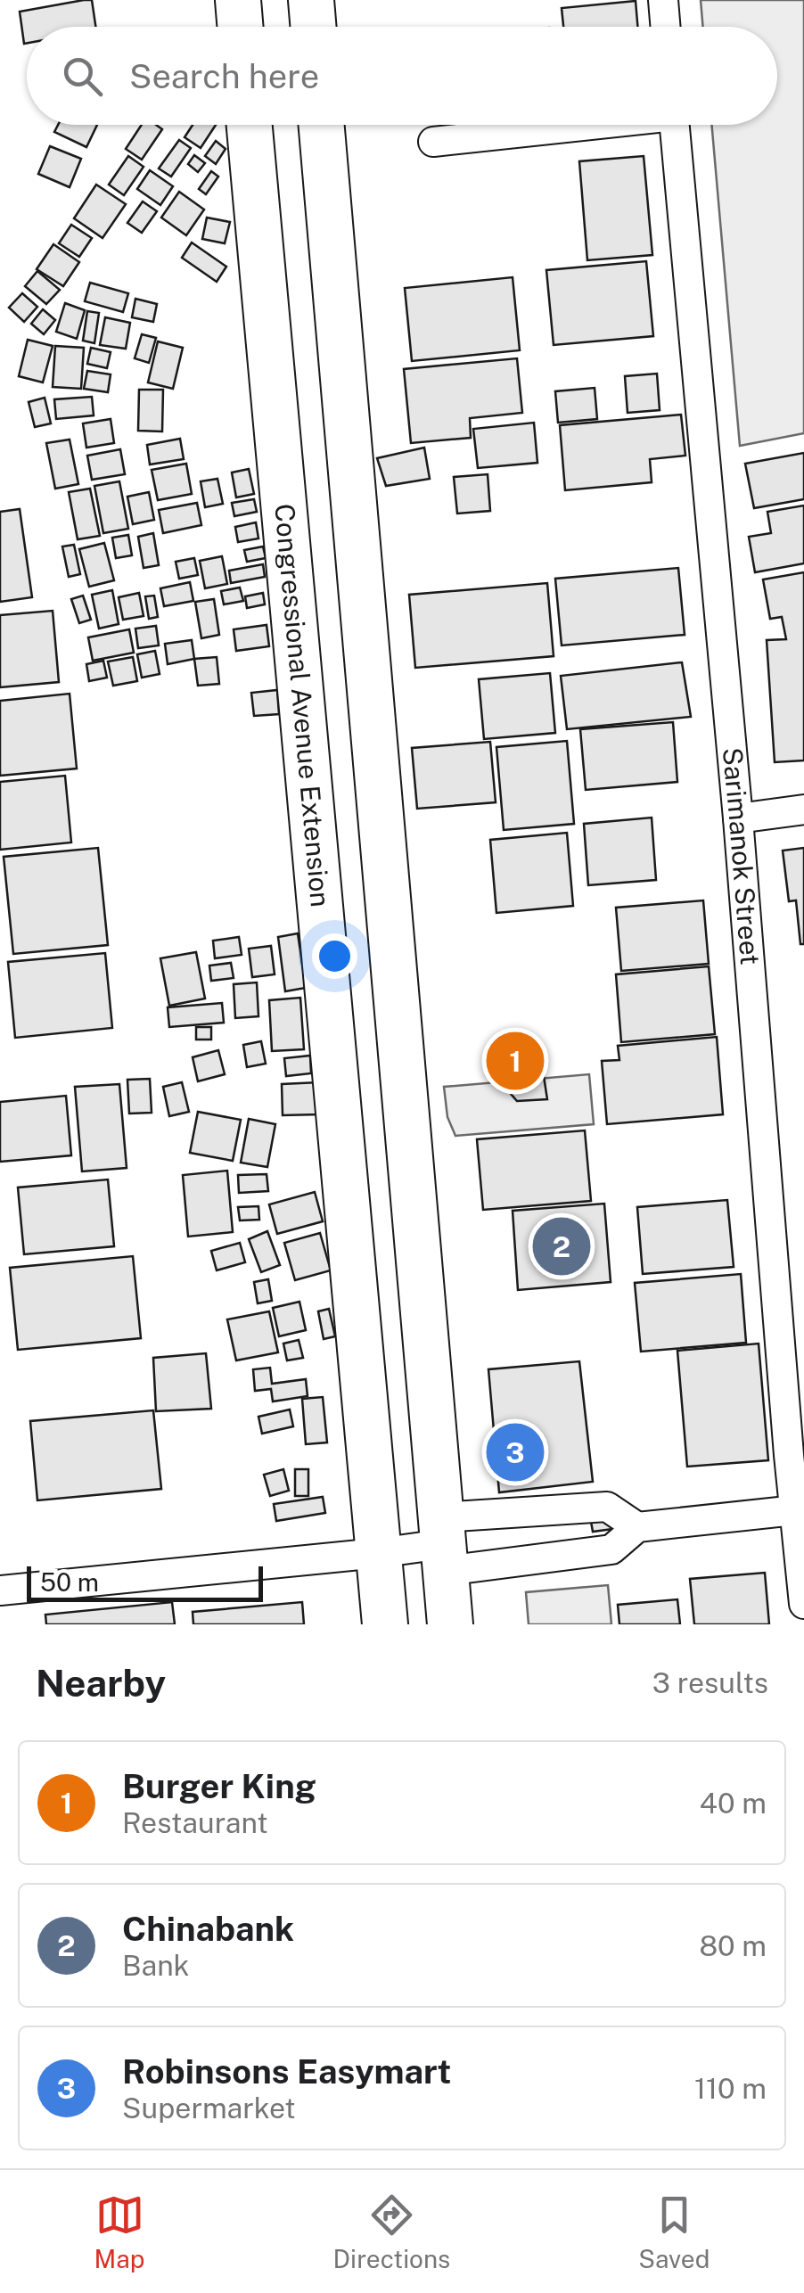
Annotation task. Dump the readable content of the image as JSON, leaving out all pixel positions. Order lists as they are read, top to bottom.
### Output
{
  "streets": {
    "main road": ["Congressional Avenue Extension"],
    "street": ["Sarimanok Street"]
  },
  "scale_bar": "50 m",
  "page": {
    "search": "Search here",
    "pins": ["1", "2", "3"],
    "scale": "50 m",
    "heading": ["Nearby", "3 results"],
    "list": [
      {
        "mark": "1",
        "name": "Burger King",
        "note": "Restaurant",
        "value": "40 m"
      },
      {
        "mark": "2",
        "name": "Chinabank",
        "note": "Bank",
        "value": "80 m"
      },
      {
        "mark": "3",
        "name": "Robinsons Easymart",
        "note": "Supermarket",
        "value": "110 m"
      }
    ],
    "nav": ["Map", "Directions", "Saved"]
  }
}
